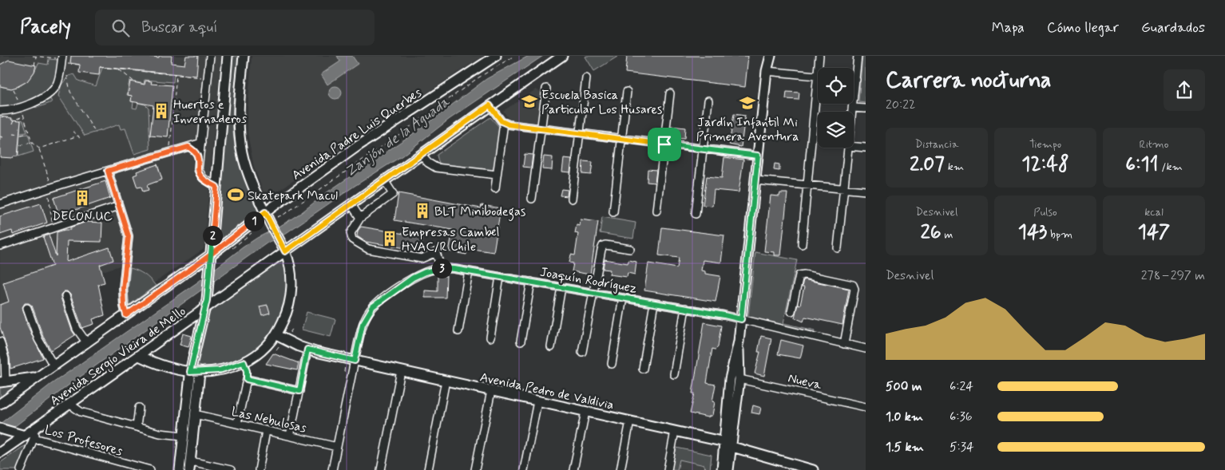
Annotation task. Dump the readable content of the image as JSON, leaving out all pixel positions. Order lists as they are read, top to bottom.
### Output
{
  "streets": {
    "main road": ["Avenida Padre Luis Querbes", "Avenida Sergio Vieira de Mello", "Avenida Pedro de Valdivia"],
    "street": [
      "Joaquín Rodríguez",
      "Nueva",
      "Las Nebulosas",
      "Los Profesores"
    ]
  },
  "crossings": [
    ["Joaquín Rodríguez", "Avenida Pedro de Valdivia"],
    ["Joaquín Rodríguez", "Las Nebulosas"]
  ],
  "water": ["Zanjón de la Aguada"],
  "places": {
    "school or university": ["Escuela Basica Particular Los Husares", "Jardín Infantil Mi Primera Aventura"],
    "building": [
      "Huertos e Invernaderos",
      "DECON UC",
      "BLT Minibodegas",
      "Empresas Cambel HVAC/R Chile"
    ],
    "sports": ["Skatepark Macul"]
  },
  "page": {
    "header": "Pacely",
    "search": "Buscar aquí",
    "nav": ["Mapa", "Cómo llegar", "Guardados"],
    "heading": ["Carrera nocturna", "20:22"],
    "stats": [
      ["Distancia", "2.07 km"],
      ["Tiempo", "12:48"],
      ["Ritmo", "6:11 /km"],
      ["Desnivel", "26 m"],
      ["Pulso", "143 bpm"],
      ["kcal", "147"]
    ],
    "pins": ["1", "2", "3"],
    "chart": ["Desnivel", "278–297 m"],
    "list": [
      {
        "name": "500 m",
        "note": "6:24"
      },
      {
        "name": "1.0 km",
        "note": "6:36"
      },
      {
        "name": "1.5 km",
        "note": "5:34"
      }
    ]
  }
}
